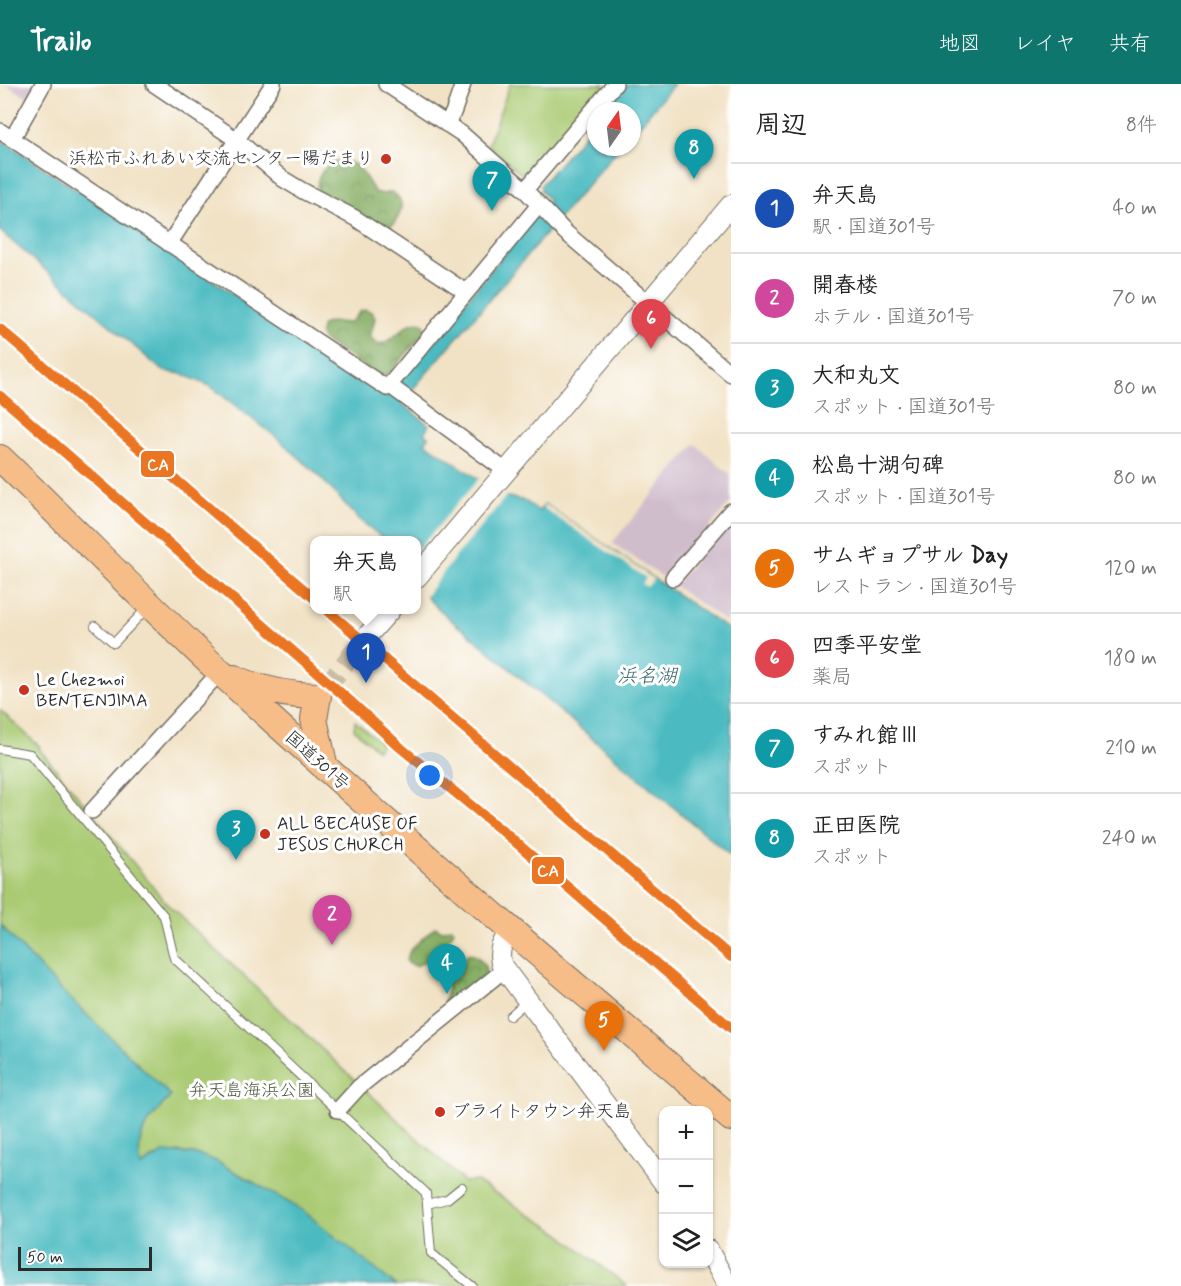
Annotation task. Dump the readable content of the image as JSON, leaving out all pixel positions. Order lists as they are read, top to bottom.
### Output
{
  "streets": {
    "highway": ["国道301号"]
  },
  "water": ["浜名湖"],
  "parks": ["弁天島海浜公園"],
  "places": [
    "浜松市ふれあい交流センター陽だまり",
    "Le Chezmoi BENTENJIMA",
    "ALL BECAUSE OF JESUS CHURCH",
    "ブライトタウン弁天島"
  ],
  "lines": ["transit line CA"],
  "scale_bar": "50 m",
  "north": "top",
  "page": {
    "header": "Trailo",
    "nav": ["地図", "レイヤ", "共有"],
    "heading": ["周辺", "8件"],
    "pins": [
      "8",
      "7",
      "6",
      "1",
      "3",
      "2",
      "4",
      "5"
    ],
    "list": [
      {
        "mark": "1",
        "name": "弁天島",
        "note": "駅 · 国道301号",
        "value": "40 m"
      },
      {
        "mark": "2",
        "name": "開春楼",
        "note": "ホテル · 国道301号",
        "value": "70 m"
      },
      {
        "mark": "3",
        "name": "大和丸文",
        "note": "スポット · 国道301号",
        "value": "80 m"
      },
      {
        "mark": "4",
        "name": "松島十湖句碑",
        "note": "スポット · 国道301号",
        "value": "80 m"
      },
      {
        "mark": "5",
        "name": "サムギョプサル Day",
        "note": "レストラン · 国道301号",
        "value": "120 m"
      },
      {
        "mark": "6",
        "name": "四季平安堂",
        "note": "薬局",
        "value": "180 m"
      },
      {
        "mark": "7",
        "name": "すみれ館Ⅲ",
        "note": "スポット",
        "value": "210 m"
      },
      {
        "mark": "8",
        "name": "正田医院",
        "note": "スポット",
        "value": "240 m"
      }
    ],
    "popup": ["弁天島", "駅"],
    "map_buttons": ["+", "−"],
    "scale": "50 m"
  }
}
